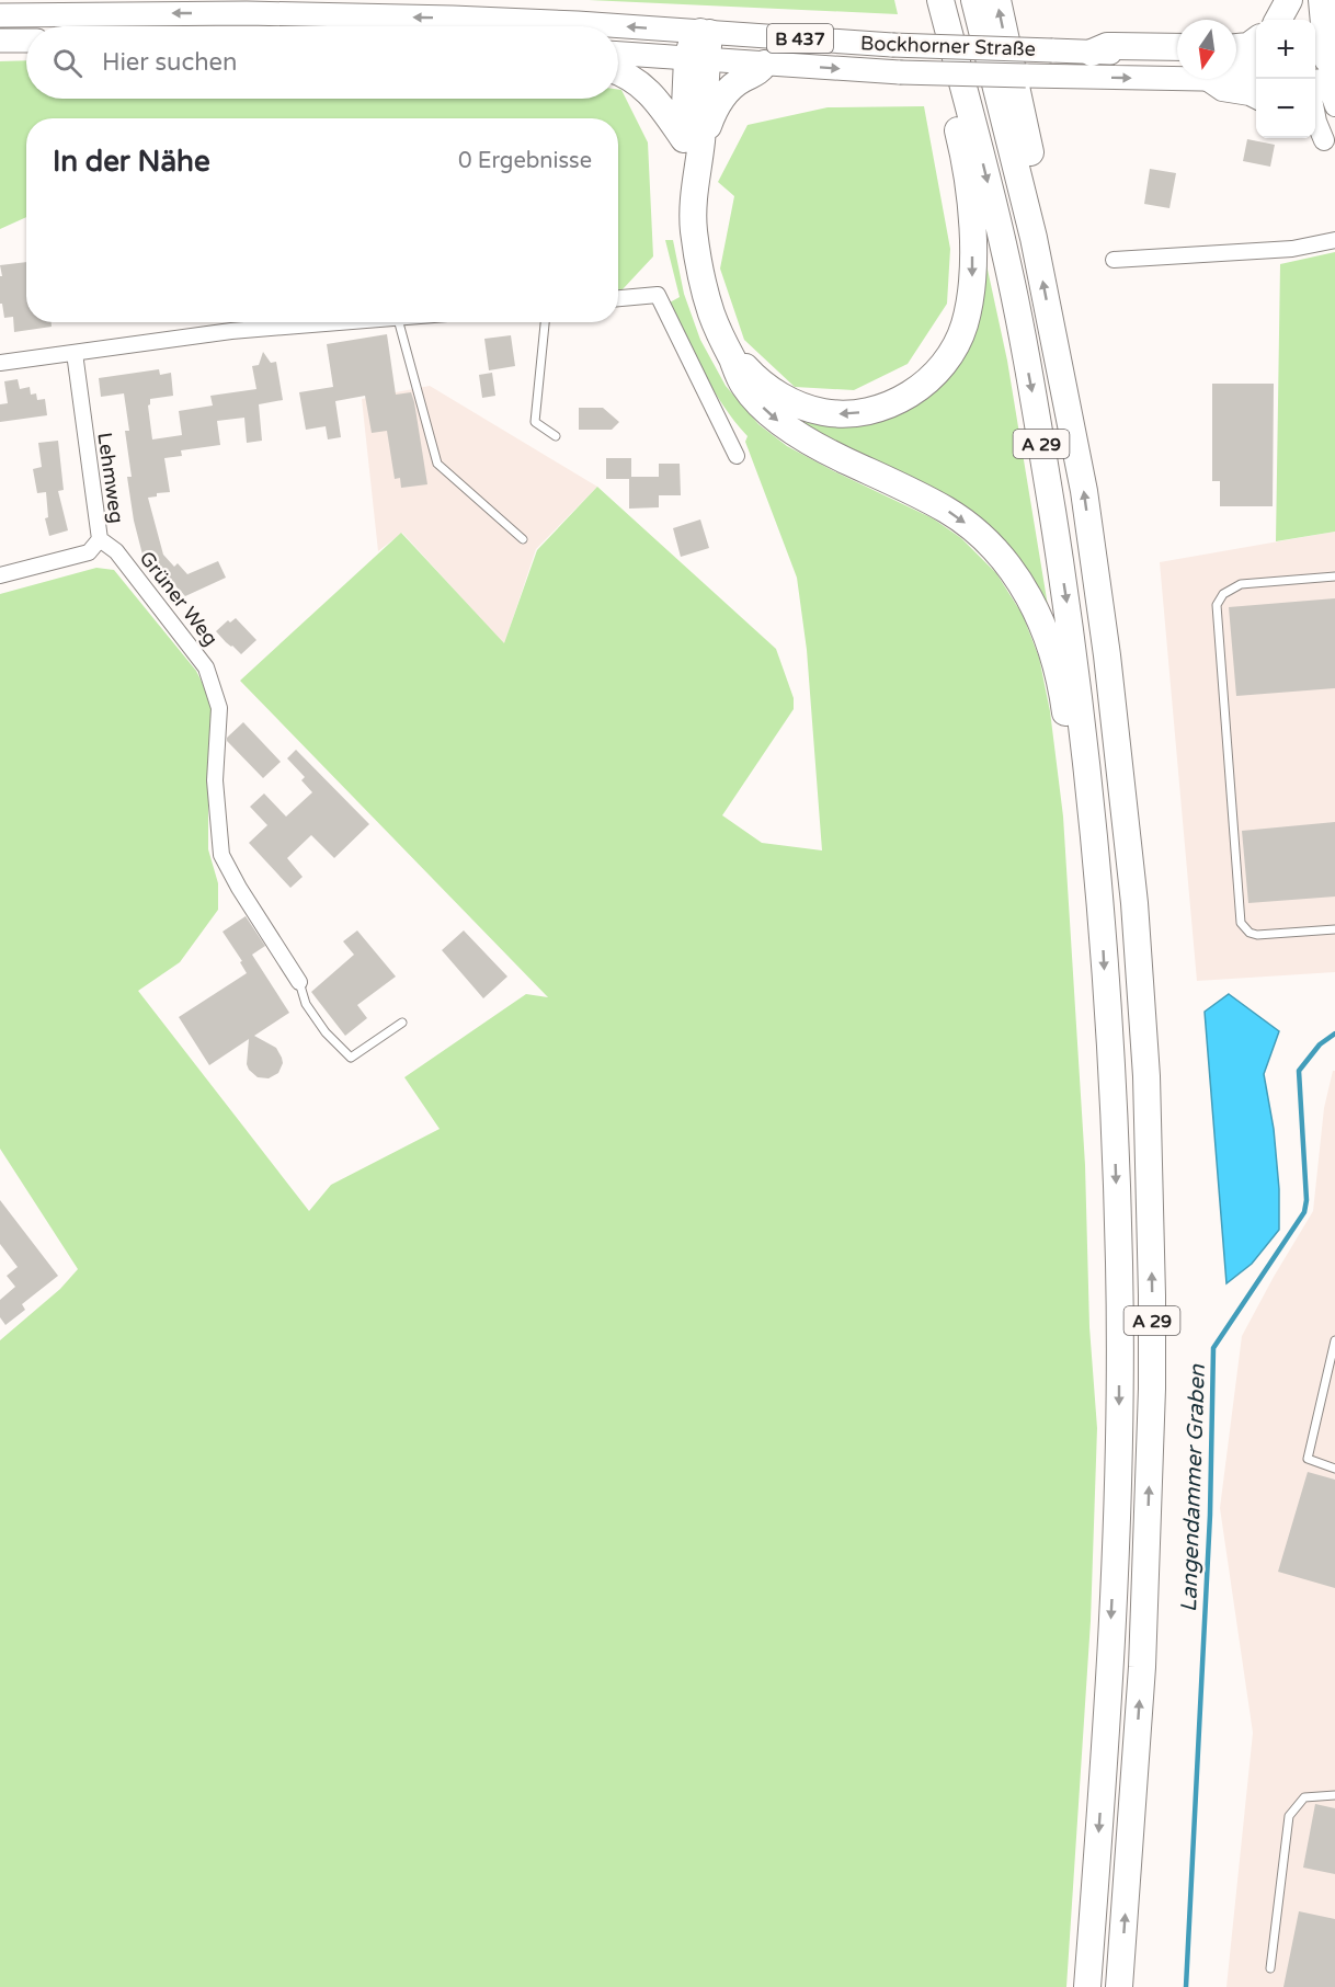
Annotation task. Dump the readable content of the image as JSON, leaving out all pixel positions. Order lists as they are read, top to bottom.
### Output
{
  "streets": {
    "highway": ["A 29"],
    "main road": ["B 437", "Bockhorner Straße"],
    "street": ["Lehmweg", "Grüner Weg"]
  },
  "crossings": [
    ["Lehmweg", "Grüner Weg"]
  ],
  "water": ["Langendammer Graben"],
  "north": "bottom",
  "page": {
    "map_buttons": ["+", "−"],
    "search": "Hier suchen",
    "heading": ["In der Nähe", "0 Ergebnisse"]
  }
}
